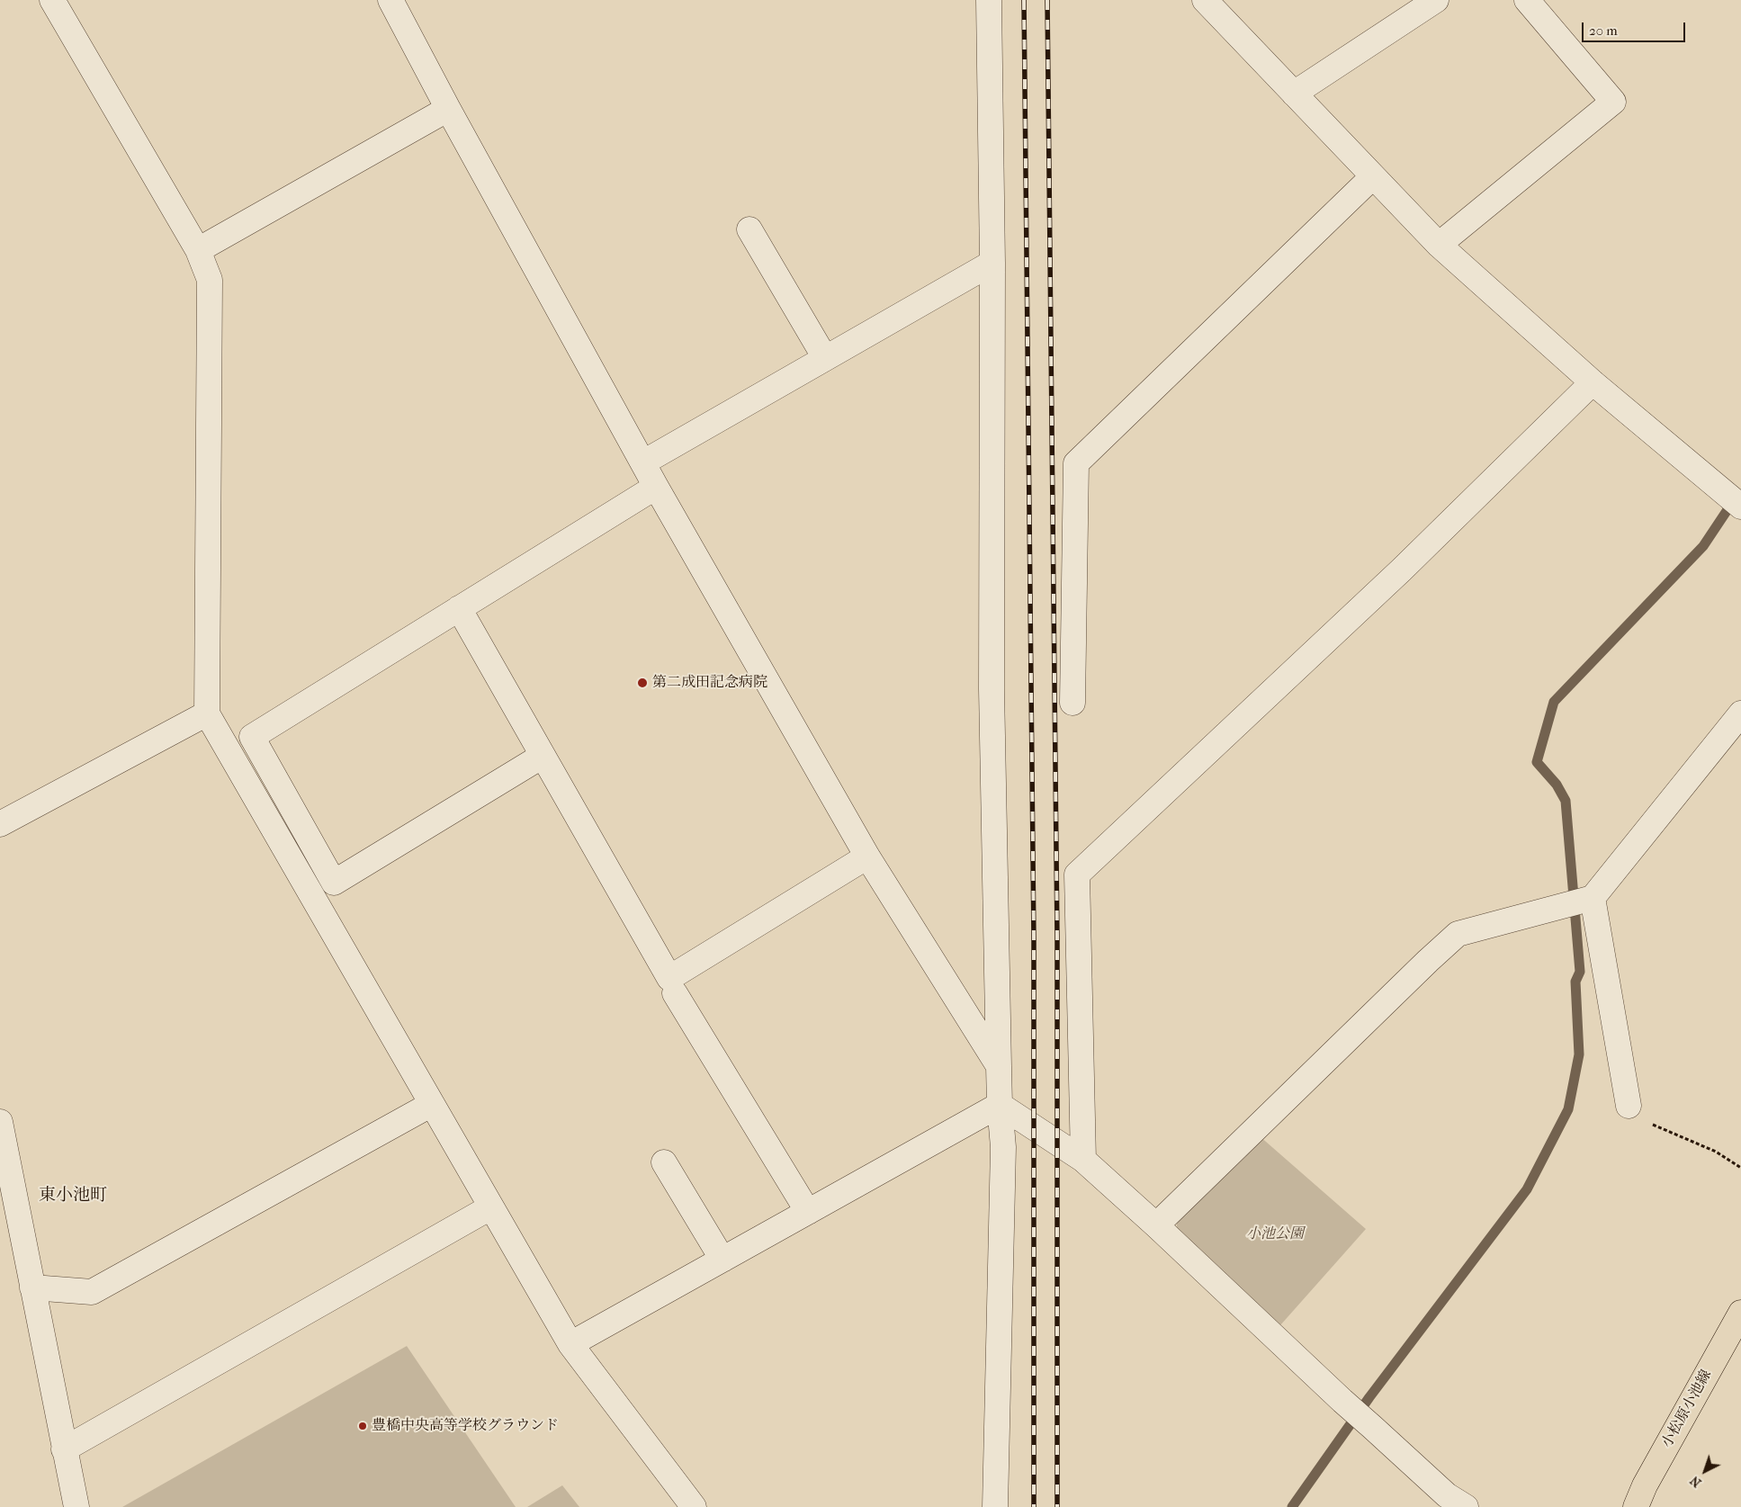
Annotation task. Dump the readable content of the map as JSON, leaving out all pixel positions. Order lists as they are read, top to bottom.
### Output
{
  "streets": {
    "main road": ["小松原小池線"]
  },
  "districts": ["東小池町"],
  "parks": ["小池公園"],
  "places": ["第二成田記念病院", "豊橋中央高等学校グラウンド"],
  "scale_bar": "20 m",
  "north": "bottom left"
}
